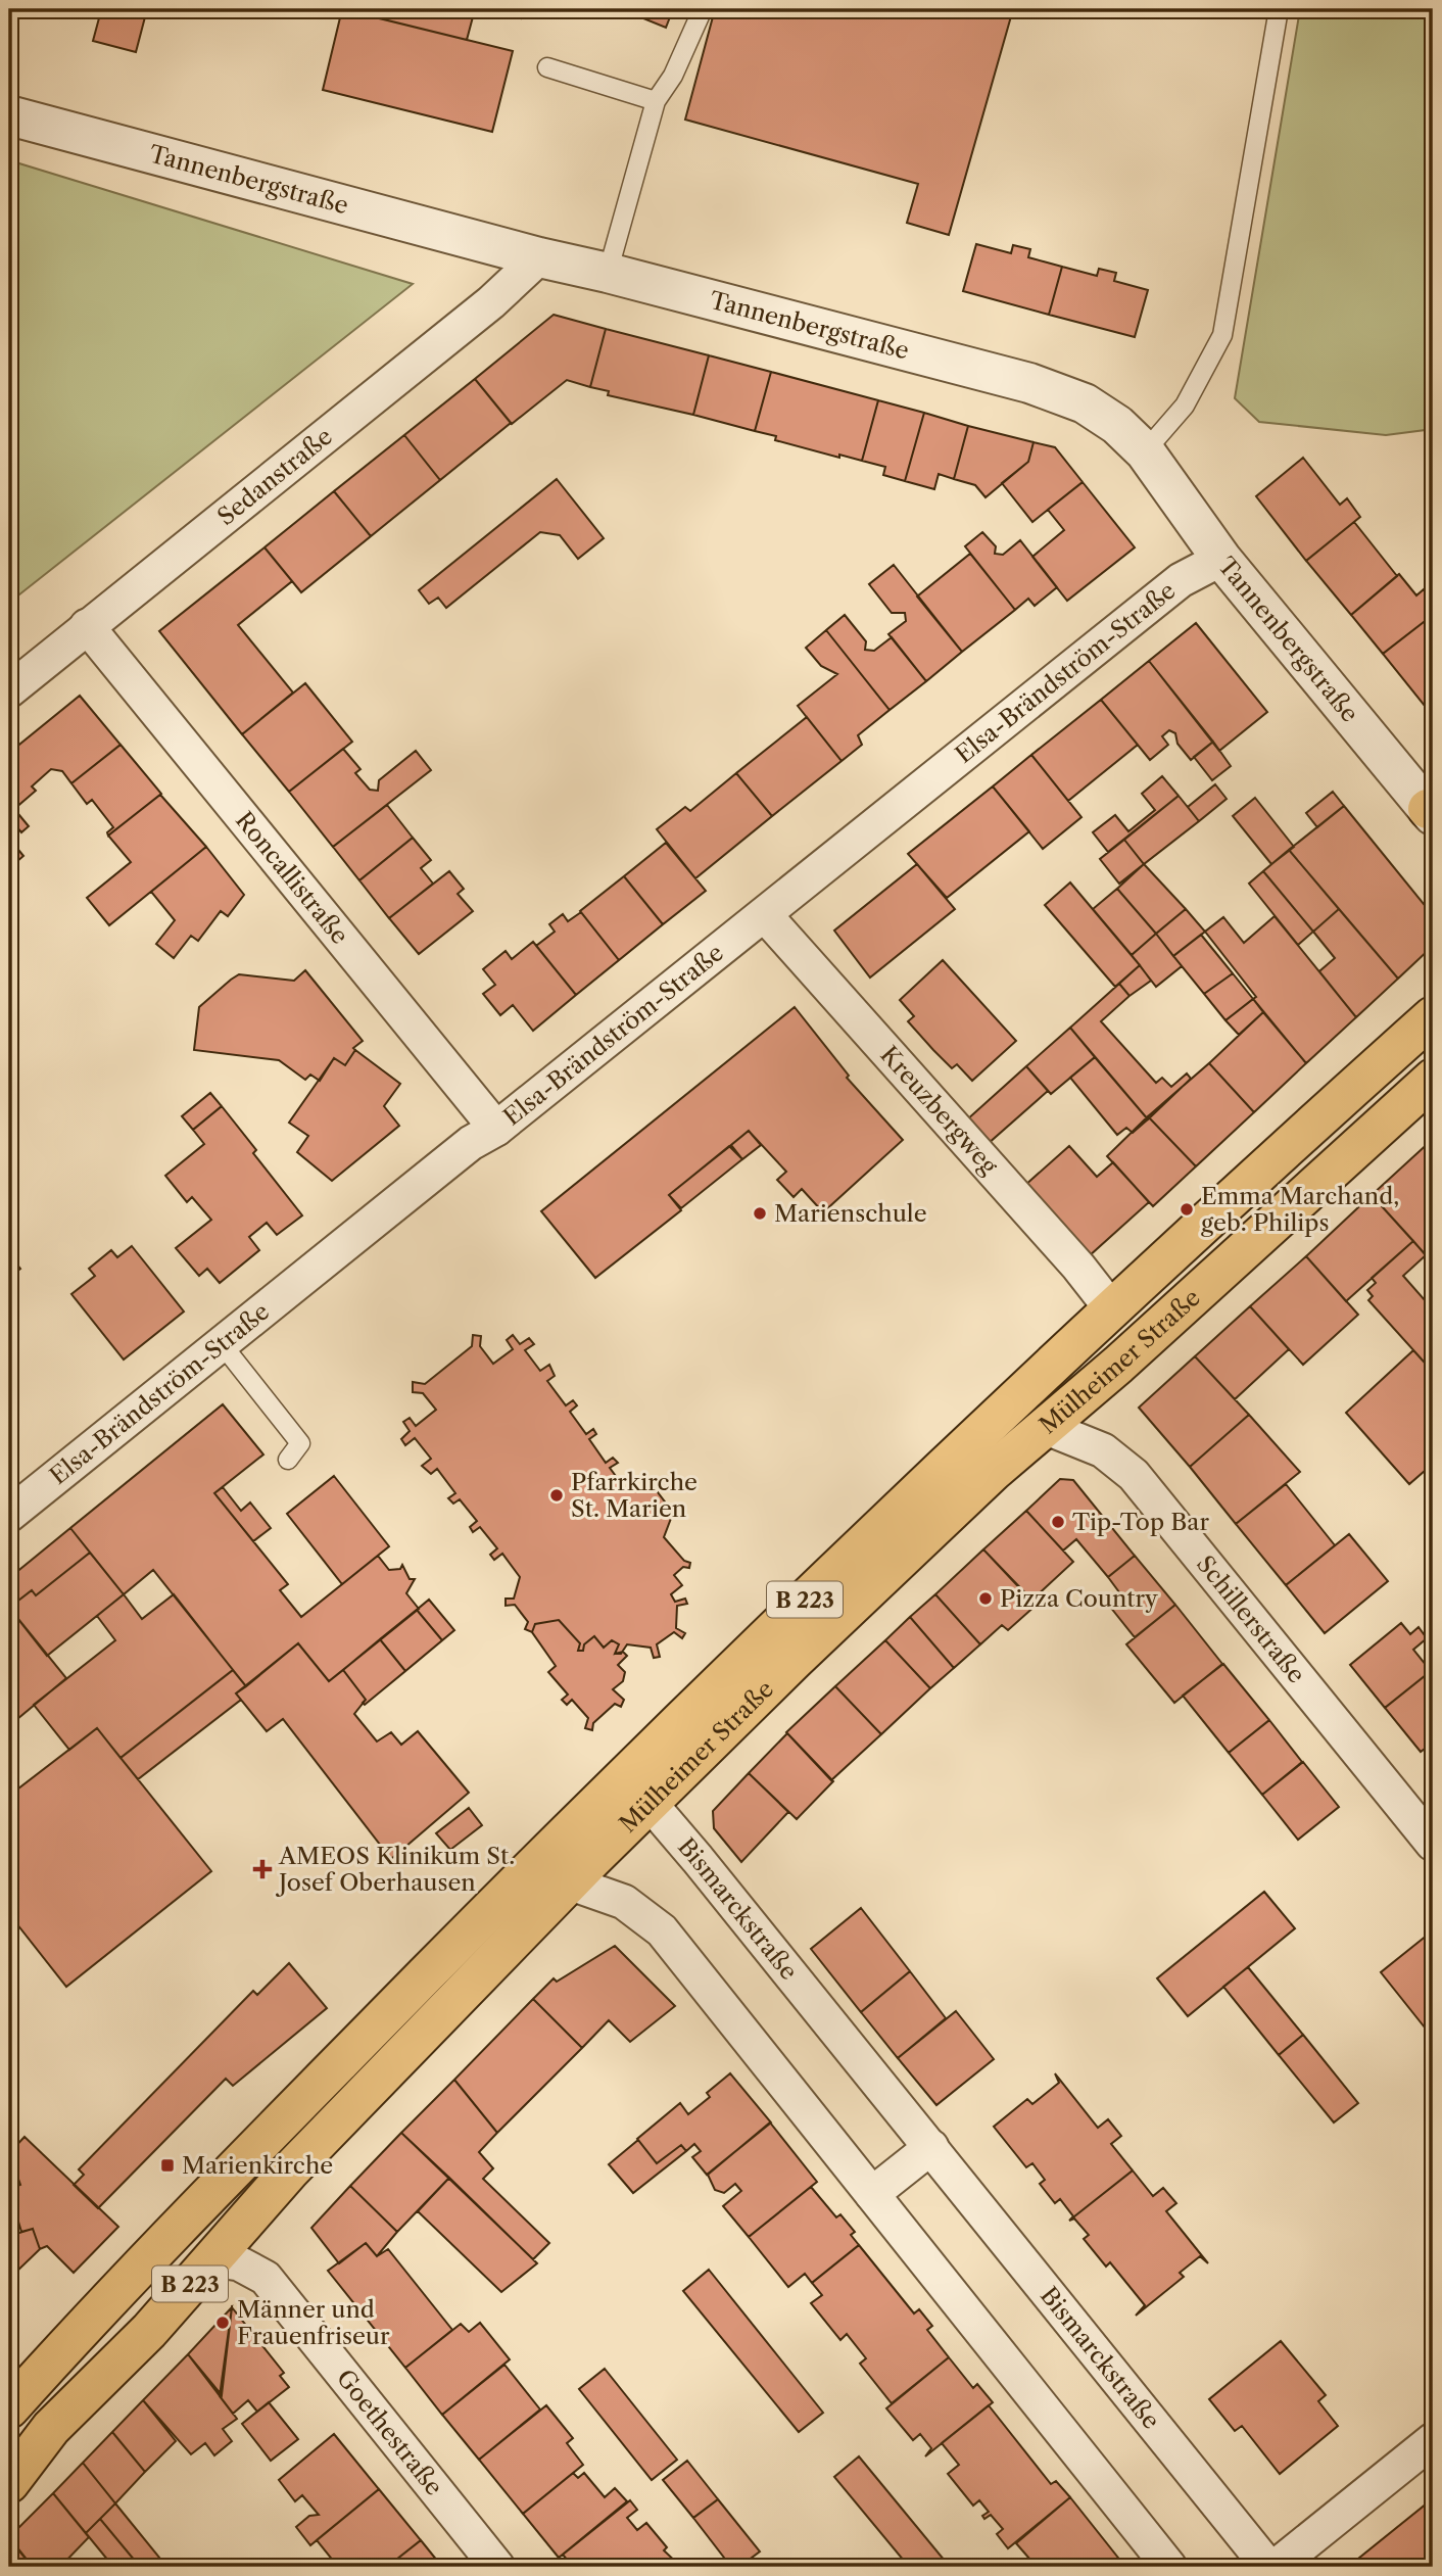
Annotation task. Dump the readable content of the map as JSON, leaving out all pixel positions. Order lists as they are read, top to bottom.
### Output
{
  "streets": {
    "main road": ["Mülheimer Straße", "B 223"],
    "street": [
      "Tannenbergstraße",
      "Sedanstraße",
      "Elsa-Brändström-Straße",
      "Roncallistraße",
      "Kreuzbergweg",
      "Schillerstraße",
      "Bismarckstraße",
      "Goethestraße"
    ]
  },
  "crossings": [
    ["Tannenbergstraße", "Sedanstraße"],
    ["Tannenbergstraße", "Elsa-Brändström-Straße"],
    ["Sedanstraße", "Roncallistraße"],
    ["Elsa-Brändström-Straße", "Roncallistraße"],
    ["Elsa-Brändström-Straße", "Kreuzbergweg"],
    ["Kreuzbergweg", "Mülheimer Straße"],
    ["Mülheimer Straße", "Schillerstraße"],
    ["Mülheimer Straße", "Bismarckstraße"],
    ["Mülheimer Straße", "Goethestraße"]
  ],
  "places": {
    "other": [
      "Emma Marchand, geb. Philips",
      "Marienschule",
      "Pfarrkirche St. Marien",
      "Tip-Top Bar",
      "Pizza Country",
      "Männer und Frauenfriseur"
    ],
    "health": ["AMEOS Klinikum St. Josef Oberhausen"],
    "transit": ["Marienkirche"]
  }
}
